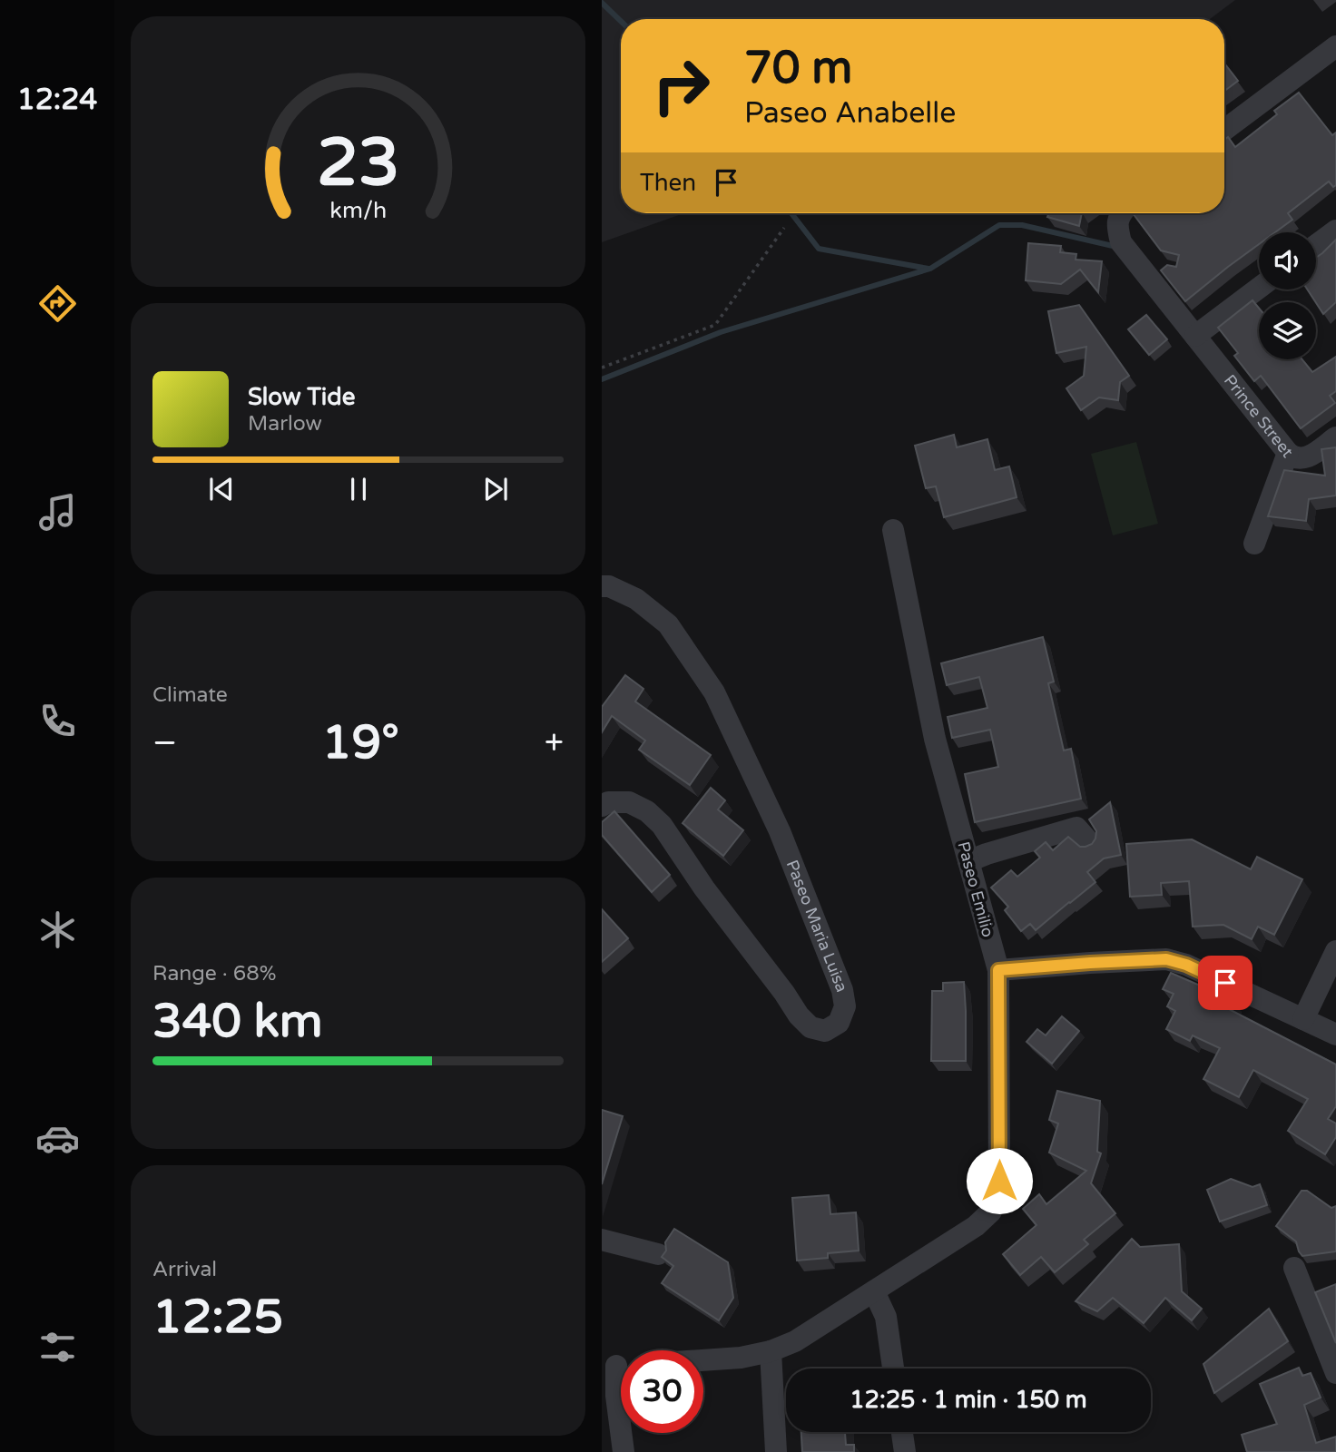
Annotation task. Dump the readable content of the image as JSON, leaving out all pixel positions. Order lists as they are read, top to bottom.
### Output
{
  "streets": {
    "street": ["Prince Street", "Paseo Emilio", "Paseo Maria Luisa"]
  },
  "page": {
    "tabs": "12:24",
    "turn": ["70 m", "Paseo Anabelle"],
    "then": "Then",
    "song": ["Slow Tide", "Marlow"],
    "tile": [
      "Climate",
      ["Range · 68%", "340 km"],
      ["Arrival", "12:25"]
    ],
    "heat": ["−", "19°", "+"],
    "limit": "30",
    "trip": "12:25 · 1 min · 150 m",
    "gauge": ["23", "km/h"]
  }
}
